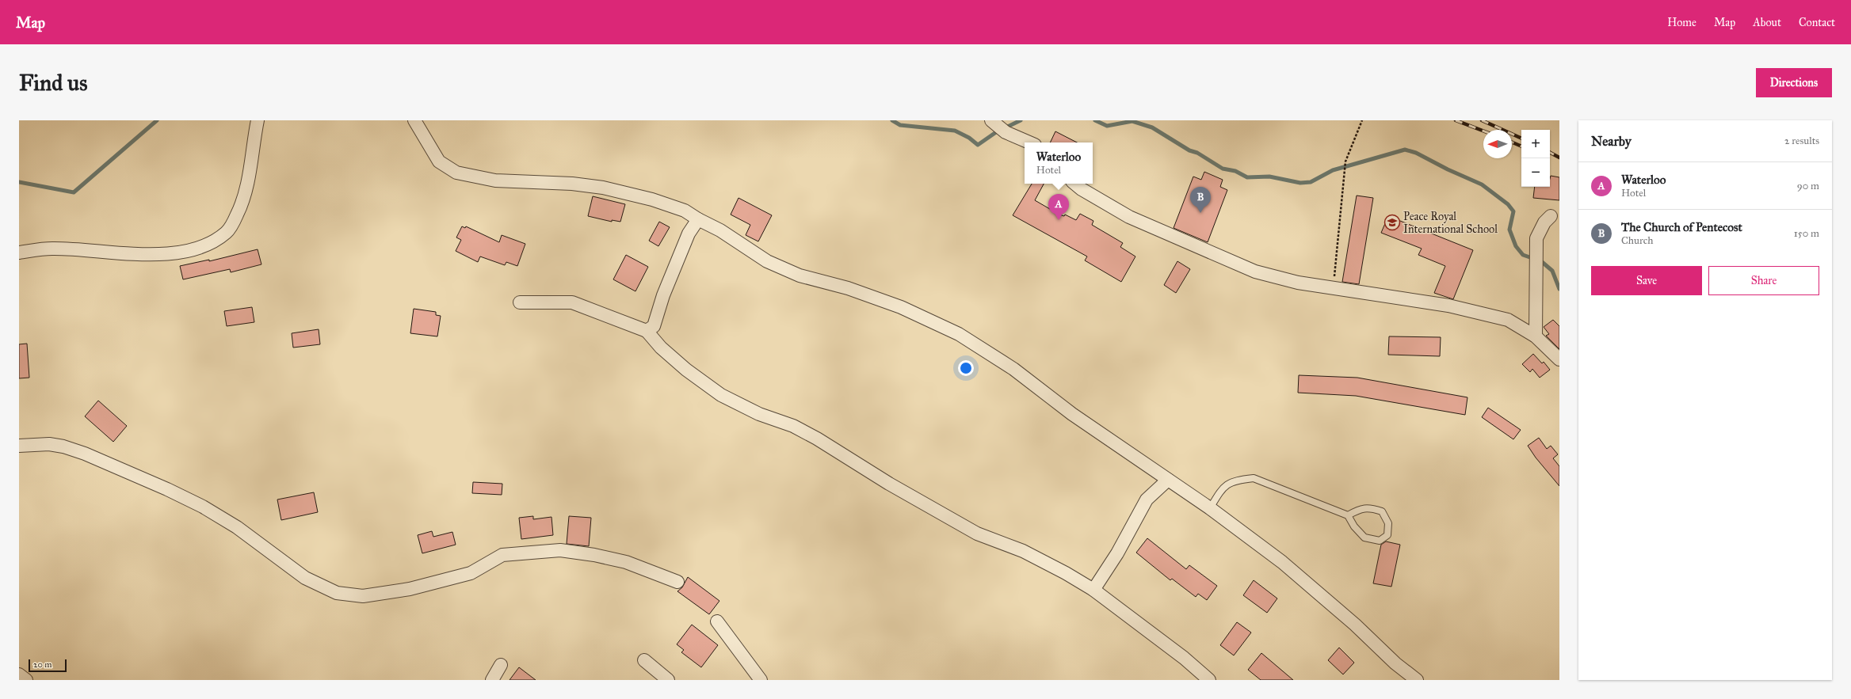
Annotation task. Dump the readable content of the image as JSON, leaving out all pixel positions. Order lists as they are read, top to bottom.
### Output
{
  "places": {
    "school or university": ["Peace Royal International School"]
  },
  "scale_bar": "20 m",
  "north": "left",
  "page": {
    "header": "Map",
    "nav": [
      "Home",
      "Map",
      "About",
      "Contact"
    ],
    "buttons": [
      "Directions",
      ["Save", "Share"]
    ],
    "title": "Find us",
    "heading": ["Nearby", "2 results"],
    "map_buttons": ["+", "−"],
    "popup": ["Waterloo", "Hotel"],
    "list": [
      {
        "mark": "A",
        "name": "Waterloo",
        "note": "Hotel",
        "value": "90 m"
      },
      {
        "mark": "B",
        "name": "The Church of Pentecost",
        "note": "Church",
        "value": "150 m"
      }
    ],
    "pins": ["B", "A"],
    "scale": "20 m"
  }
}
